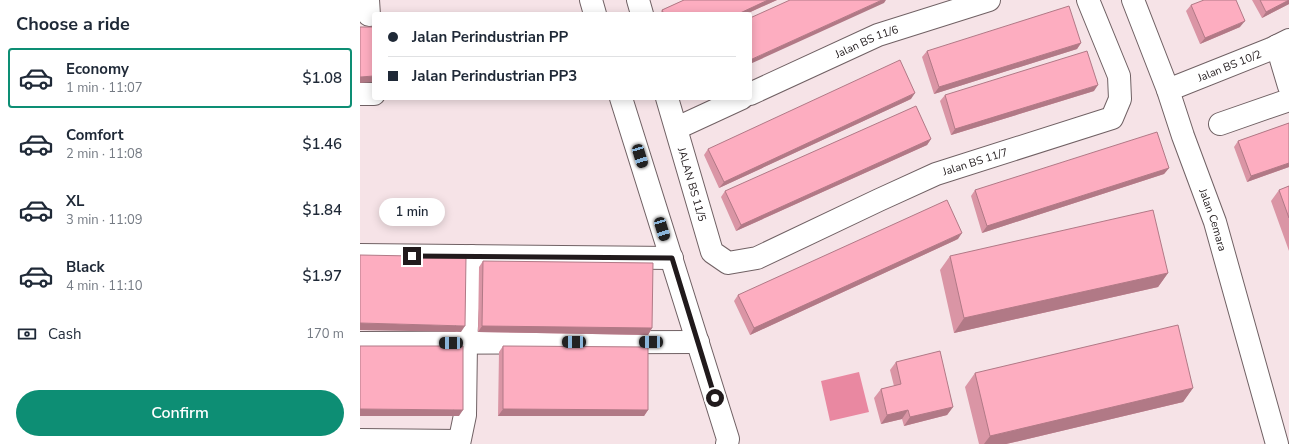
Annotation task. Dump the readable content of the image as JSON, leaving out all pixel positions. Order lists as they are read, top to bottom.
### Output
{
  "streets": {
    "street": [
      "Jalan BS 11/6",
      "Jalan BS 10/2",
      "Jalan BS 11/7",
      "JALAN BS 11/5",
      "Jalan Cemara"
    ]
  },
  "crossings": [
    ["Jalan BS 10/2", "Jalan Cemara"],
    ["Jalan BS 11/7", "JALAN BS 11/5"]
  ],
  "page": {
    "heading": "Choose a ride",
    "banner": ["Jalan Perindustrian PP", "Jalan Perindustrian PP3"],
    "list": [
      {
        "name": "Economy",
        "note": "1 min · 11:07",
        "value": "$1.08"
      },
      {
        "name": "Comfort",
        "note": "2 min · 11:08",
        "value": "$1.46"
      },
      {
        "name": "XL",
        "note": "3 min · 11:09",
        "value": "$1.84"
      },
      {
        "name": "Black",
        "note": "4 min · 11:10",
        "value": "$1.97"
      }
    ],
    "bubble": "1 min",
    "pay": ["Cash", "170 m"],
    "buttons": "Confirm"
  }
}
